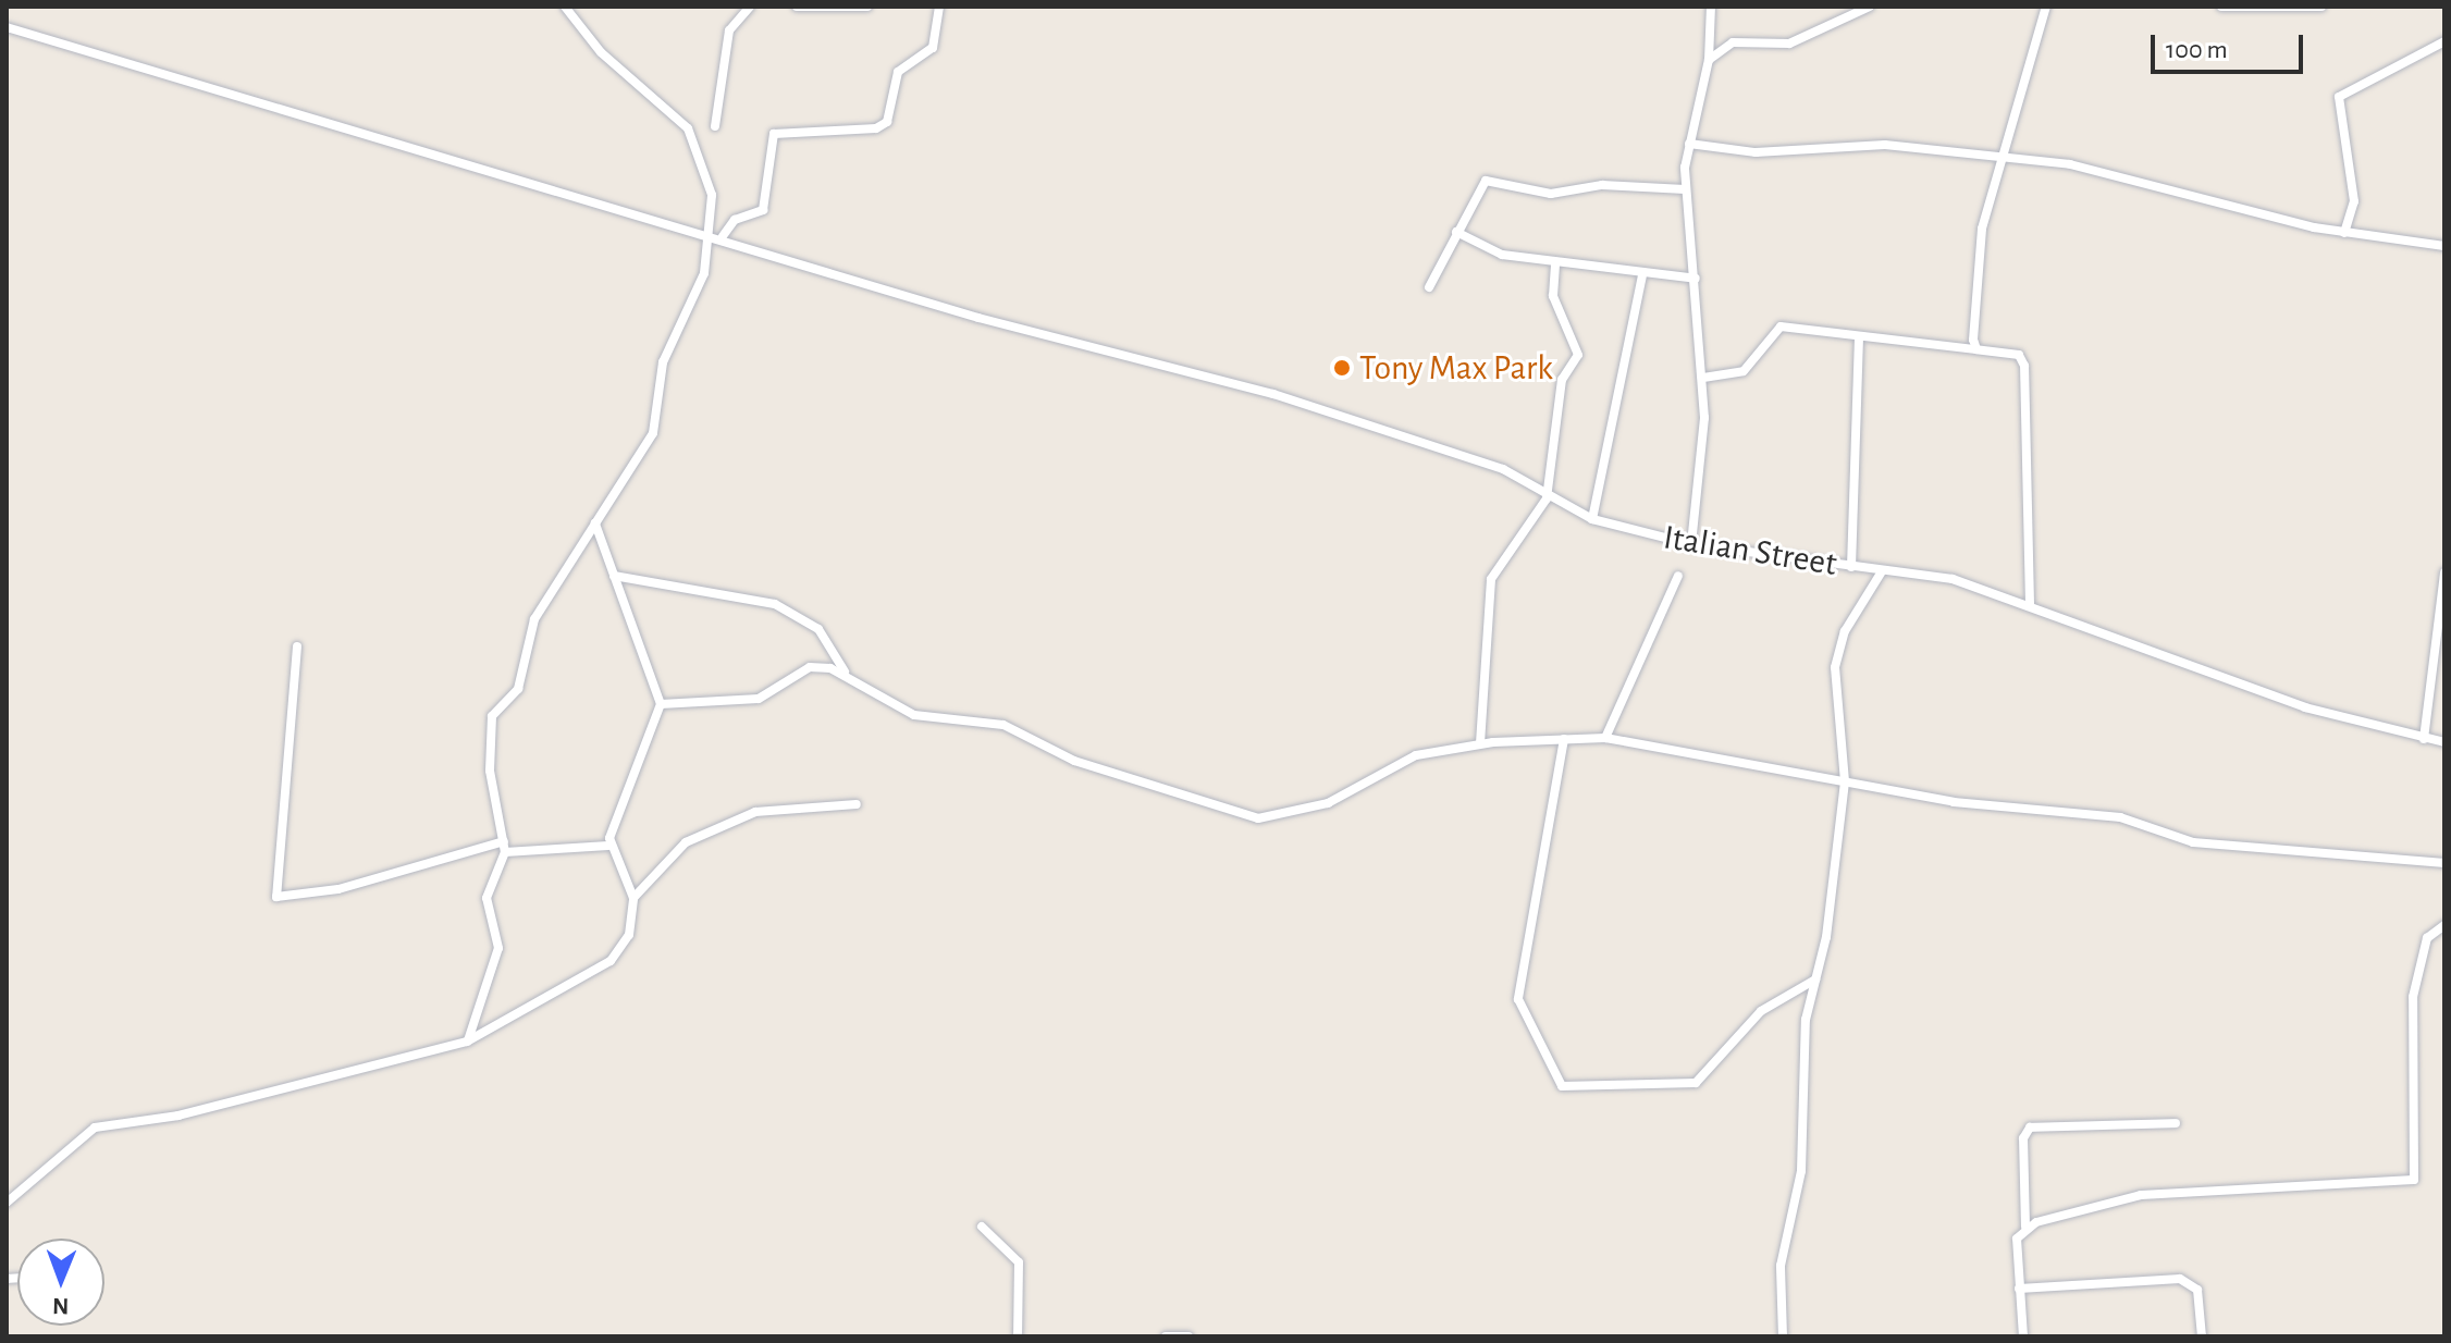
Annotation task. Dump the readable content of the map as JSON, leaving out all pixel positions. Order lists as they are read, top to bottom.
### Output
{
  "streets": {
    "street": ["Italian Street"]
  },
  "places": ["Tony Max Park"],
  "scale_bar": "100 m",
  "north": "bottom"
}
